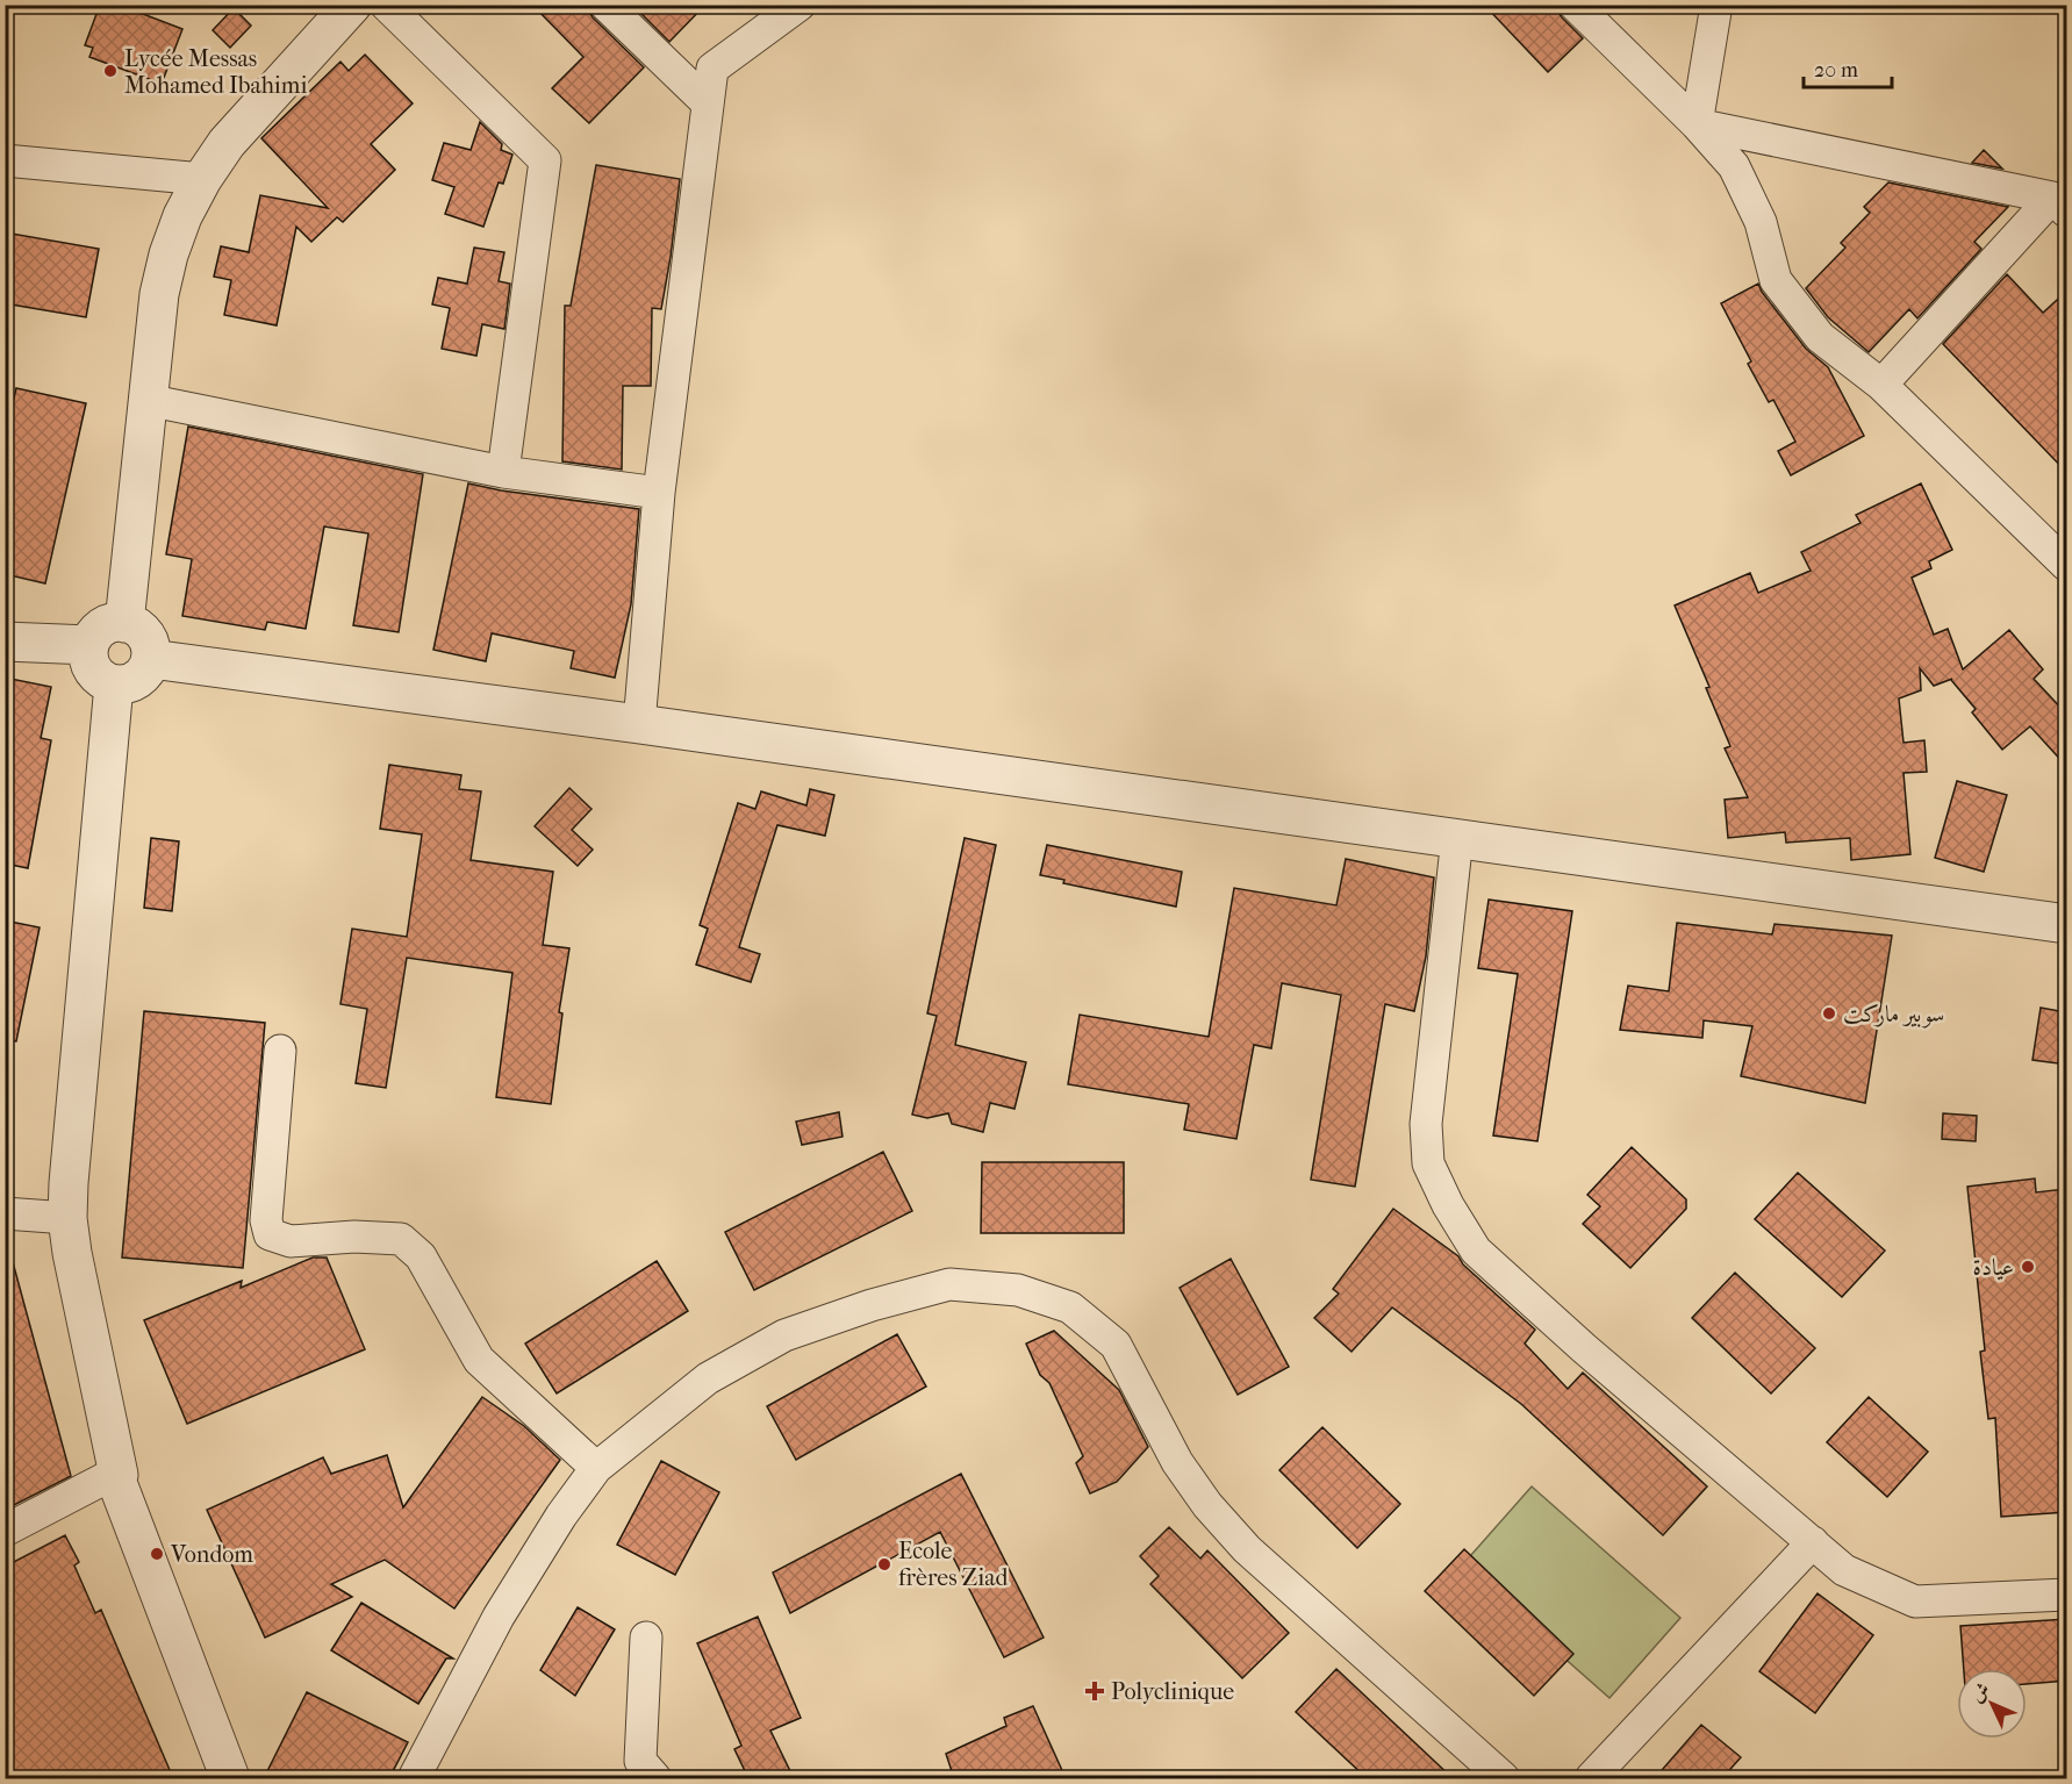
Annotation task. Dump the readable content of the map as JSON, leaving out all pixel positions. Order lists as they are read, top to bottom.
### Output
{
  "places": {
    "other": [
      "Lycée Messas Mohamed Ibahimi",
      "سوبير ماركت",
      "عيادة",
      "Vondom",
      "Ecole frères Ziad"
    ],
    "health": ["Polyclinique"]
  },
  "scale_bar": "20 m",
  "north": "top left"
}
